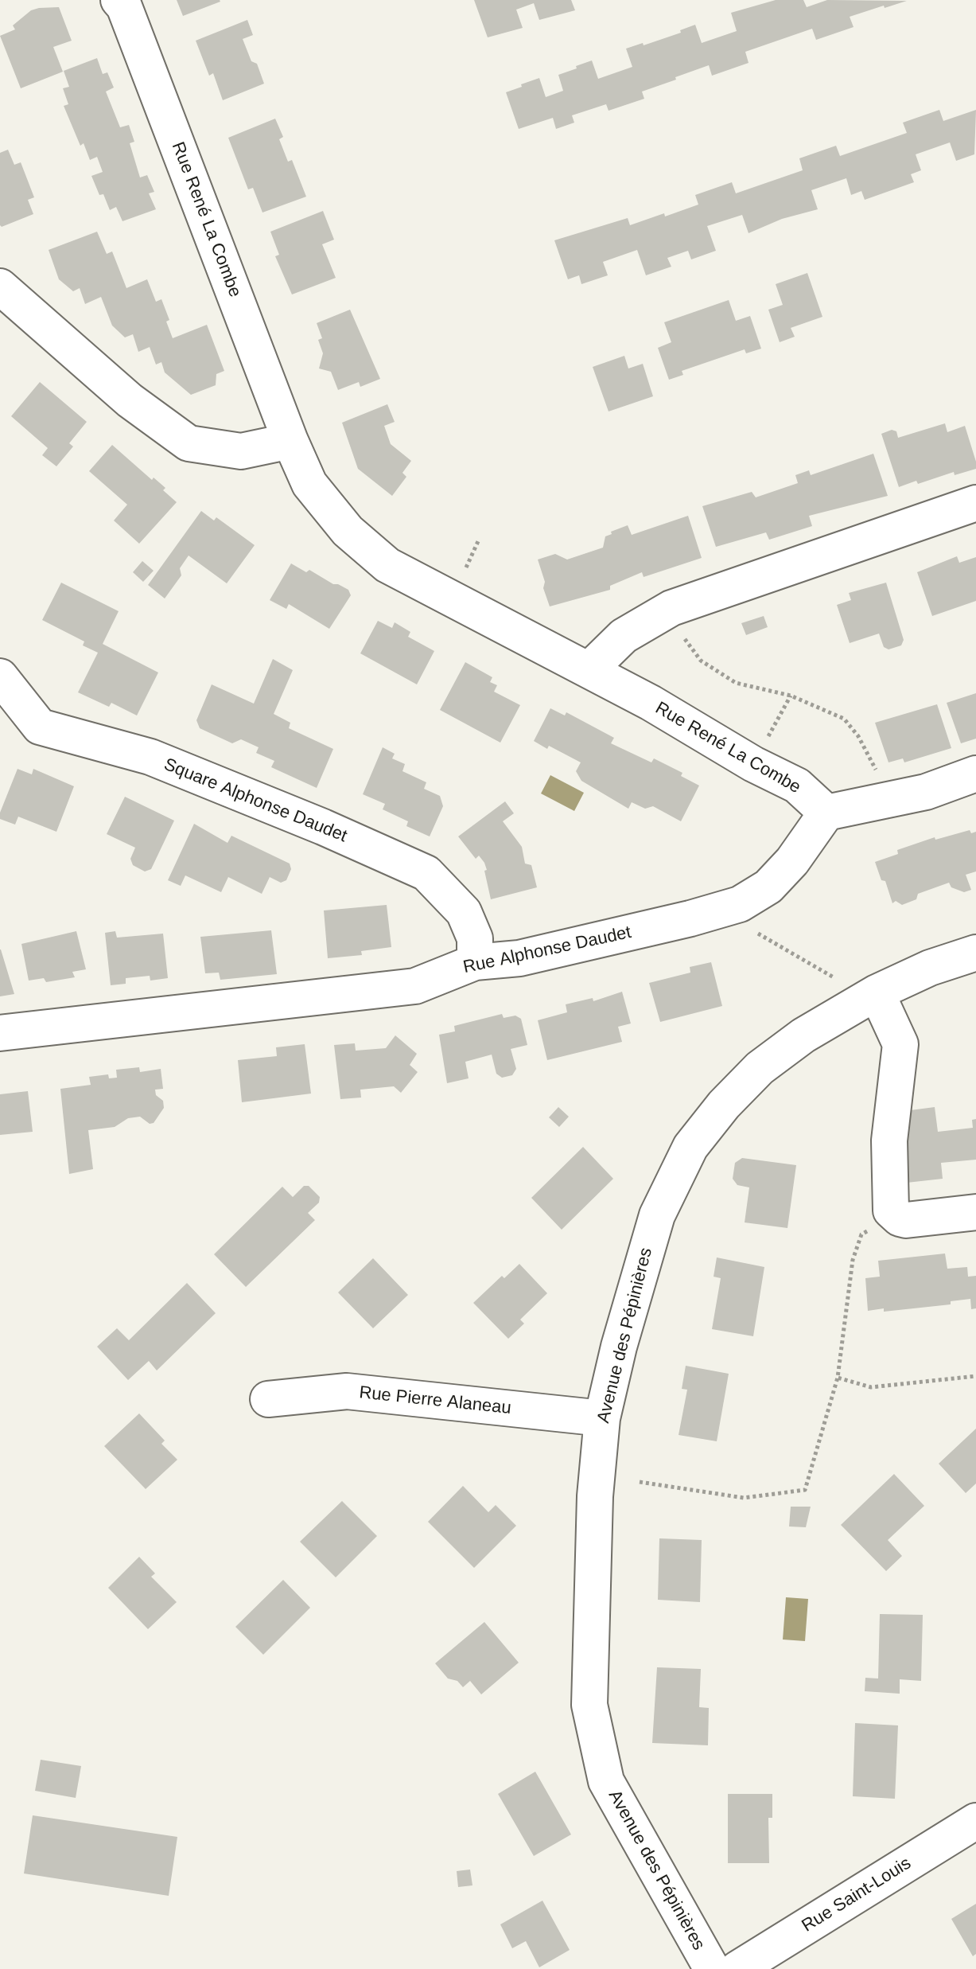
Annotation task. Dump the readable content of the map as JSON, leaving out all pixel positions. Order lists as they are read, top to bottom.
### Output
{
  "streets": {
    "street": [
      "Rue René La Combe",
      "Square Alphonse Daudet",
      "Rue Alphonse Daudet",
      "Avenue des Pépinières",
      "Rue Pierre Alaneau",
      "Rue Saint-Louis"
    ]
  },
  "crossings": [
    ["Rue René La Combe", "Rue Alphonse Daudet"],
    ["Square Alphonse Daudet", "Rue Alphonse Daudet"],
    ["Avenue des Pépinières", "Rue Pierre Alaneau"]
  ]
}
